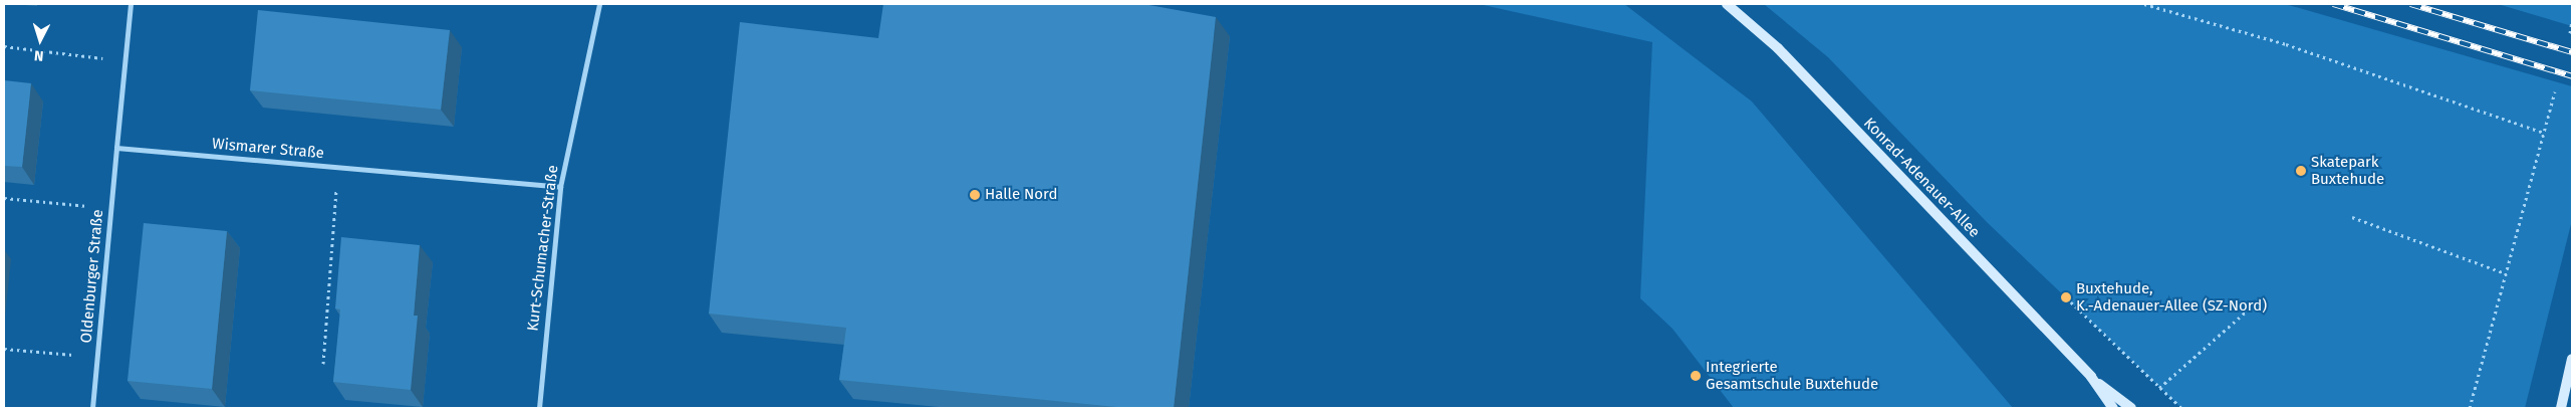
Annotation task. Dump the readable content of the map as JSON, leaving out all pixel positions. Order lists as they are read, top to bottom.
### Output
{
  "streets": {
    "street": [
      "Wismarer Straße",
      "Konrad-Adenauer-Allee",
      "Kurt-Schumacher-Straße",
      "Oldenburger Straße"
    ]
  },
  "crossings": [
    ["Wismarer Straße", "Kurt-Schumacher-Straße"],
    ["Wismarer Straße", "Oldenburger Straße"]
  ],
  "places": [
    "Skatepark Buxtehude",
    "Halle Nord",
    "Buxtehude, K.-Adenauer-Allee (SZ-Nord)",
    "Integrierte Gesamtschule Buxtehude"
  ],
  "north": "bottom"
}
